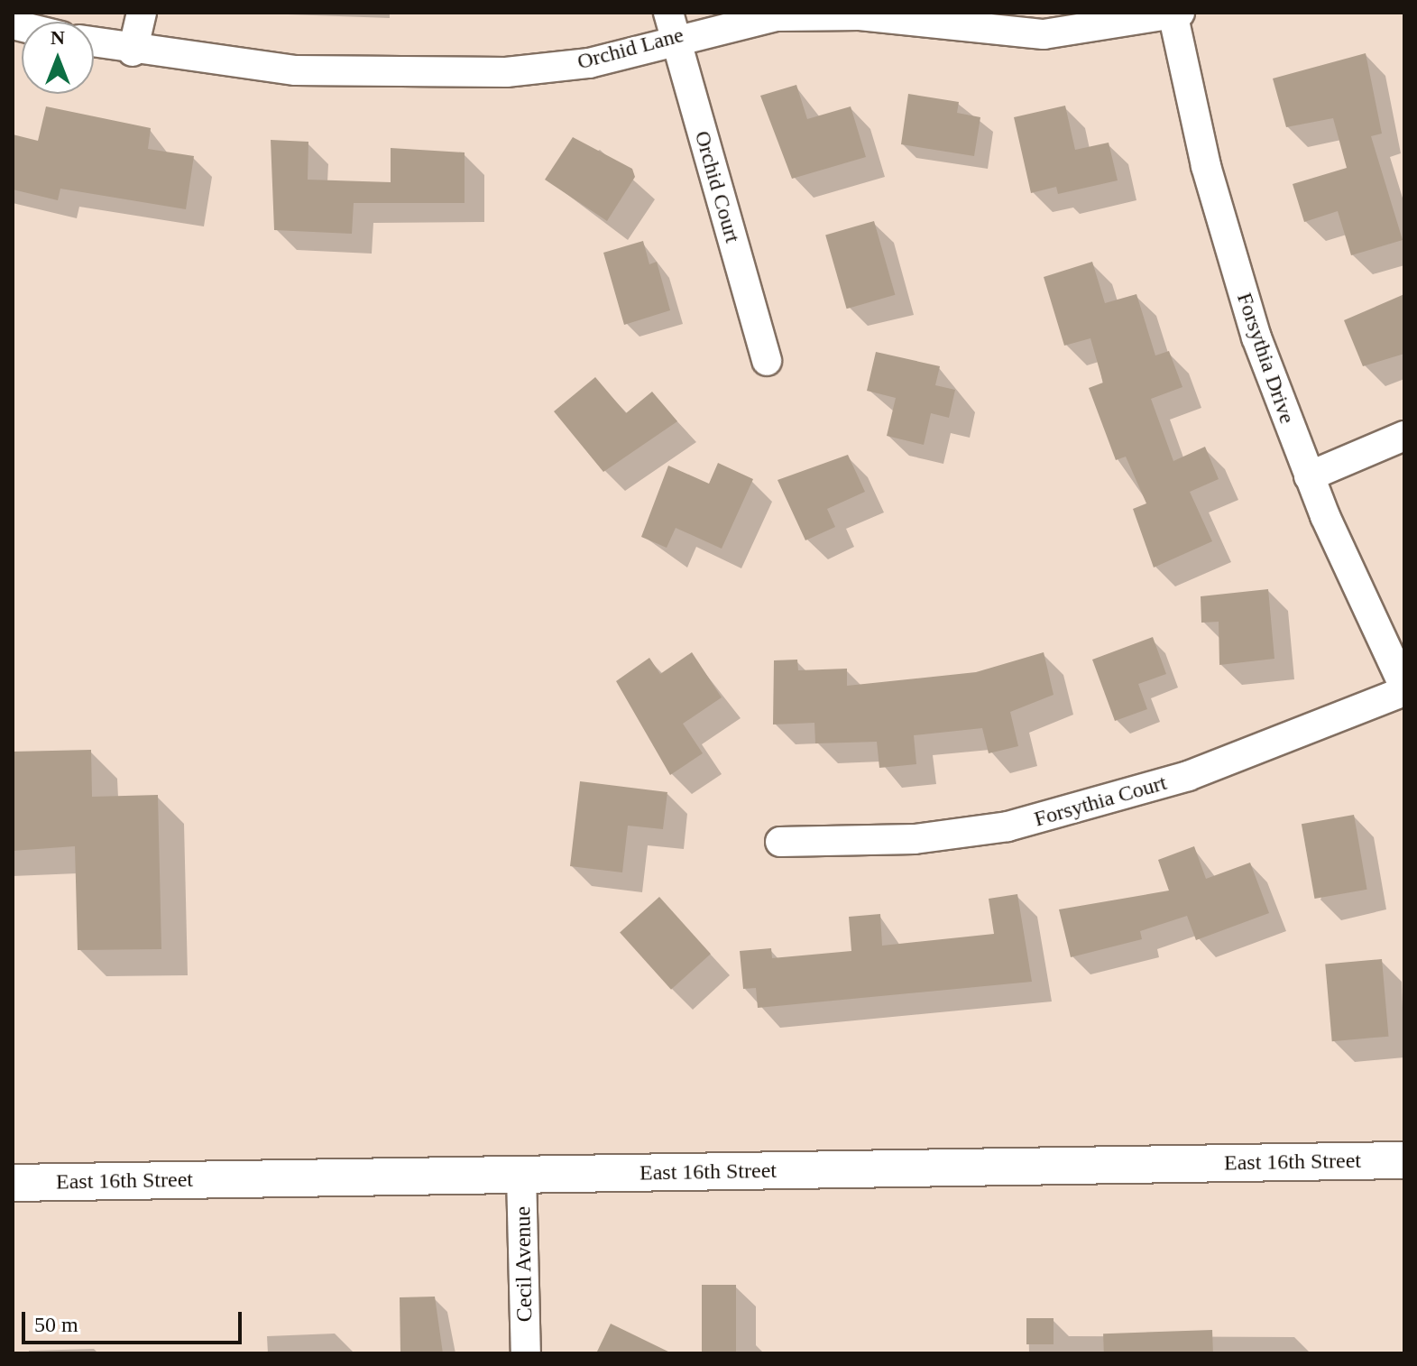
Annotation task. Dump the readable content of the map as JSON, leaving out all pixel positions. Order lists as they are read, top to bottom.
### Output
{
  "streets": {
    "street": [
      "Orchid Lane",
      "Orchid Court",
      "Forsythia Drive",
      "Forsythia Court",
      "East 16th Street",
      "Cecil Avenue"
    ]
  },
  "crossings": [
    ["Orchid Lane", "Orchid Court"],
    ["Orchid Lane", "Forsythia Drive"],
    ["Forsythia Drive", "Forsythia Court"],
    ["East 16th Street", "Cecil Avenue"]
  ],
  "scale_bar": "50 m",
  "north": "top"
}
